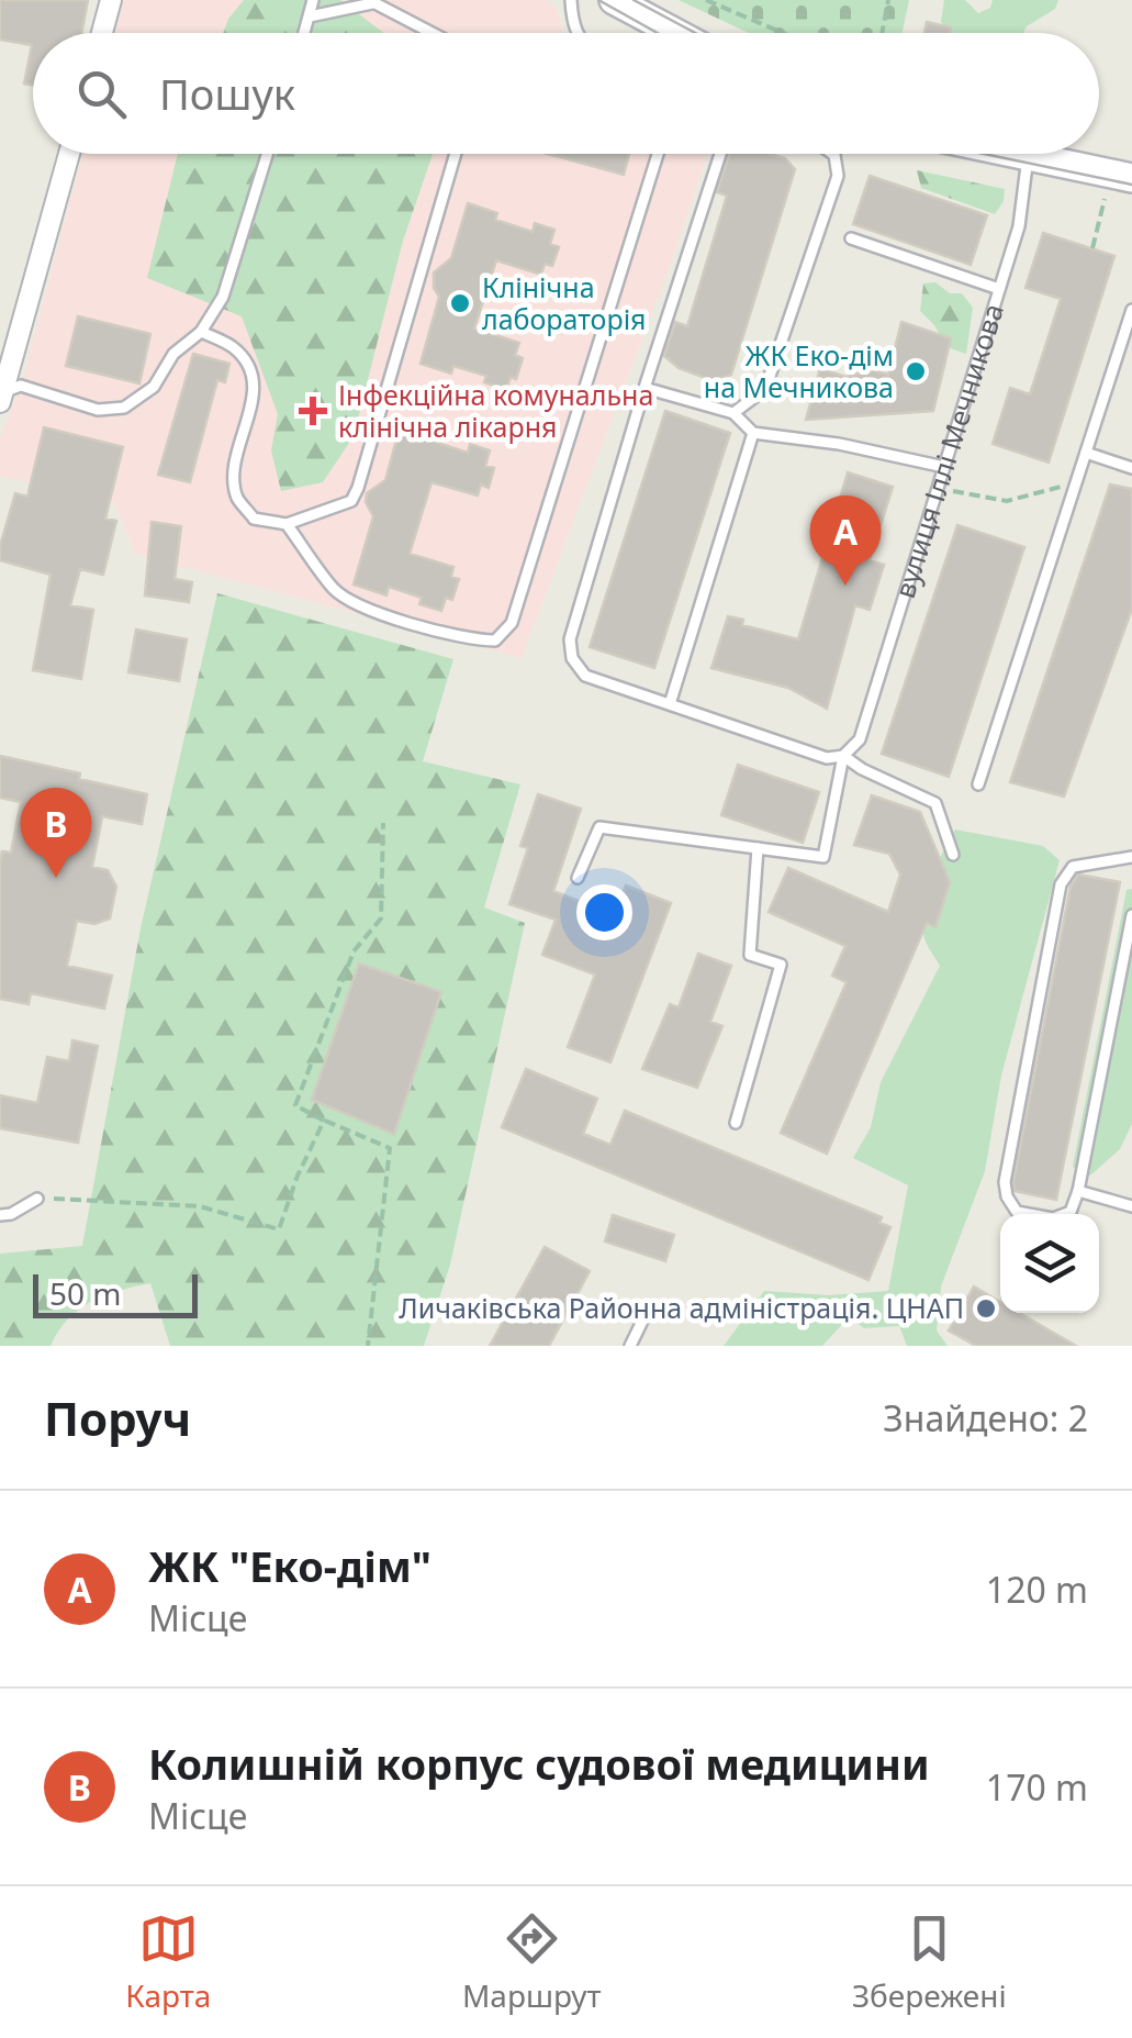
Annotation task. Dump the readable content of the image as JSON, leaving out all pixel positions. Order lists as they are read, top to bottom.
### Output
{
  "streets": {
    "lane": ["вулиця Іллі Мечникова"]
  },
  "places": {
    "other": ["Клінічна лабораторія", "ЖК Еко-дім на Мечникова", "Личаківська Районна адміністрація. ЦНАП"],
    "health": ["Інфекційна комунальна клінічна лікарня"]
  },
  "scale_bar": "50 m",
  "page": {
    "search": "Пошук",
    "pins": ["A", "B"],
    "scale": "50 m",
    "heading": ["Поруч", "Знайдено: 2"],
    "list": [
      {
        "mark": "A",
        "name": "ЖК \"Еко-дім\"",
        "note": "Місце",
        "value": "120 m"
      },
      {
        "mark": "B",
        "name": "Колишній корпус судової медицини",
        "note": "Місце",
        "value": "170 m"
      }
    ],
    "nav": ["Карта", "Маршрут", "Збережені"]
  }
}
